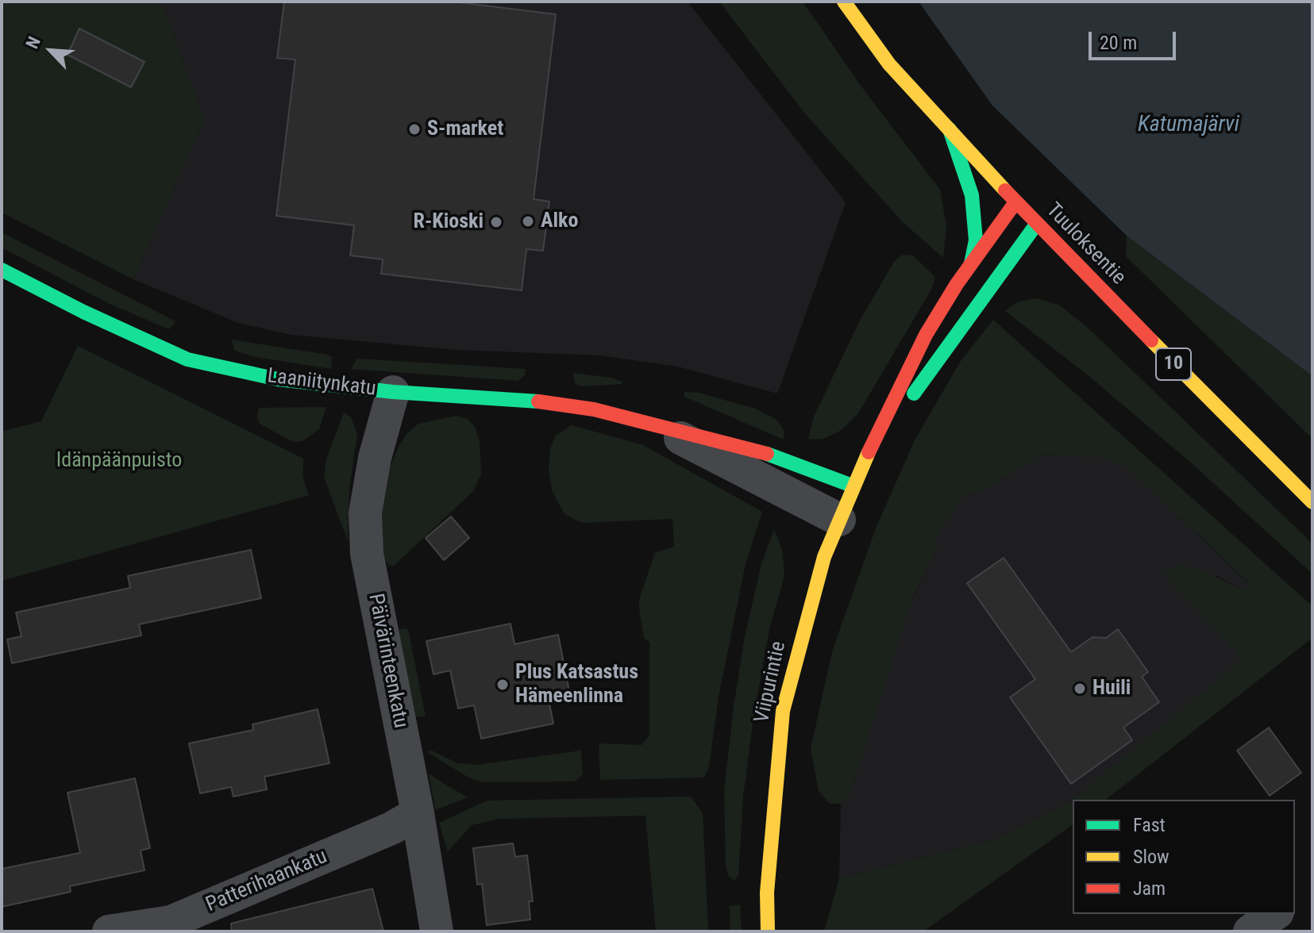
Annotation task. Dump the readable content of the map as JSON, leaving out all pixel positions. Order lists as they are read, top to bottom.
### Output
{
  "streets": {
    "main road": [
      "Tuuloksentie",
      "10",
      "Laaniitynkatu",
      "Viipurintie"
    ],
    "street": ["Päivärinteenkatu", "Patterihaankatu"]
  },
  "crossings": [
    ["Tuuloksentie", "Viipurintie"],
    ["Laaniitynkatu", "Päivärinteenkatu"],
    ["Laaniitynkatu", "Viipurintie"],
    ["Päivärinteenkatu", "Patterihaankatu"]
  ],
  "water": ["Katumajärvi"],
  "parks": ["Idänpäänpuisto"],
  "places": [
    "S-market",
    "Alko",
    "R-Kioski",
    "Plus Katsastus Hämeenlinna",
    "Huili"
  ],
  "legend": ["Fast", "Slow", "Jam"],
  "scale_bar": "20 m",
  "north": "top left"
}
